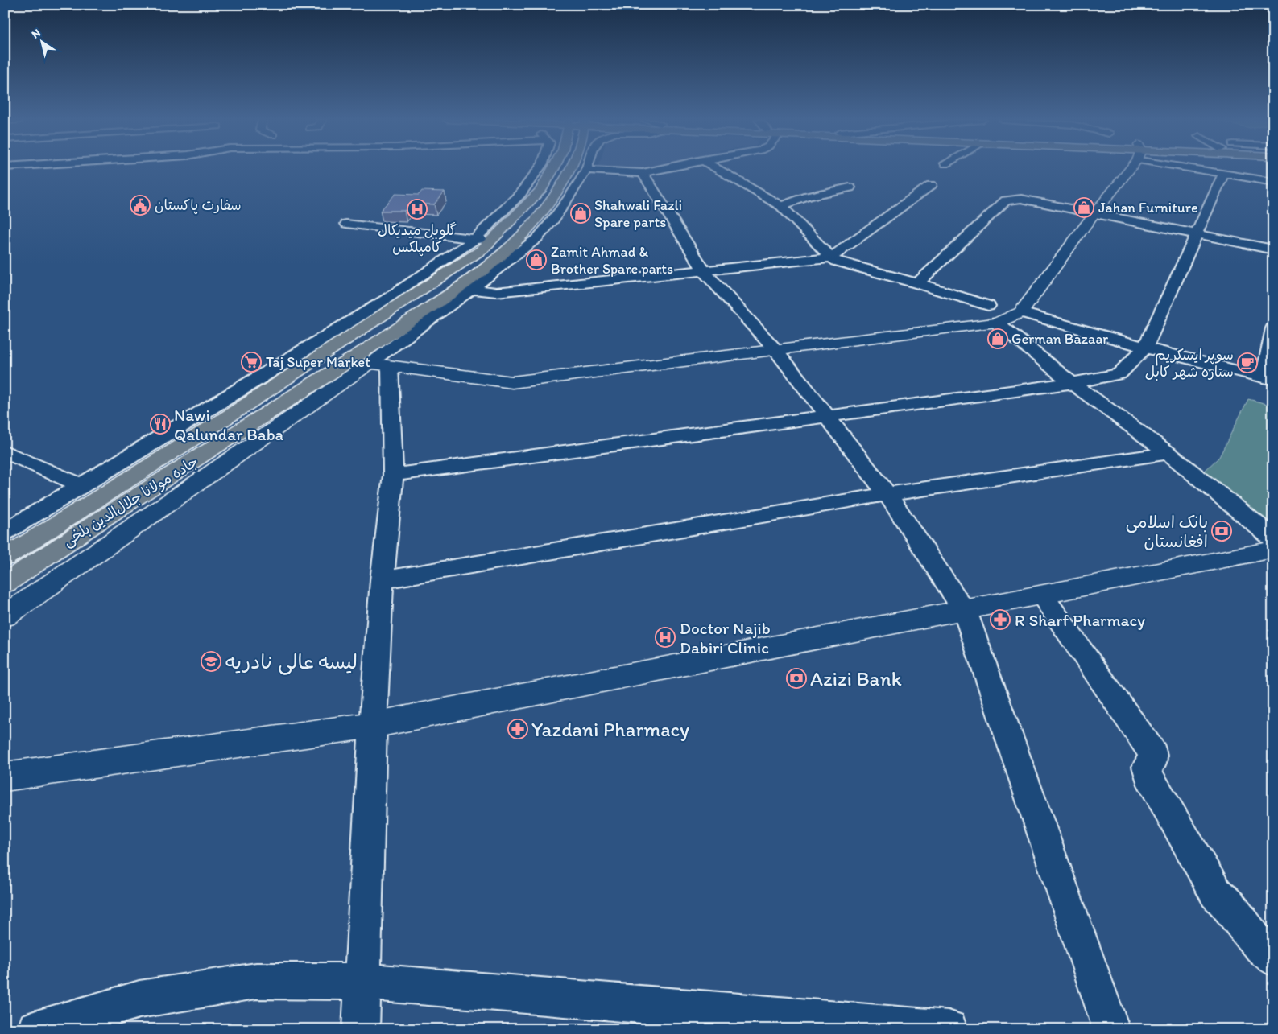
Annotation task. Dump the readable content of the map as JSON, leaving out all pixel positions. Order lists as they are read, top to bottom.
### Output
{
  "streets": {
    "main road": ["جاده مولانا جلال‌الدین بلخی"]
  },
  "places": {
    "public building": ["سفارت پاکستان"],
    "shop": [
      "Jahan Furniture",
      "Shahwali Fazli Spare parts",
      "Zamit Ahmad & Brother Spare parts",
      "German Bazaar"
    ],
    "hospital": ["گلوبل میدیکال کامپلکس", "Doctor Najib Dabiri Clinic"],
    "supermarket": ["Taj Super Market"],
    "cafe": ["سوپر ایسکریم ستاره شهر کابل"],
    "restaurant": ["Nawi Qalundar Baba"],
    "bank": ["بانک اسلامی افغانستان", "Azizi Bank"],
    "pharmacy": ["R Sharf Pharmacy", "Yazdani Pharmacy"],
    "school or university": ["لیسه عالی نادریه"]
  },
  "north": "top left"
}
